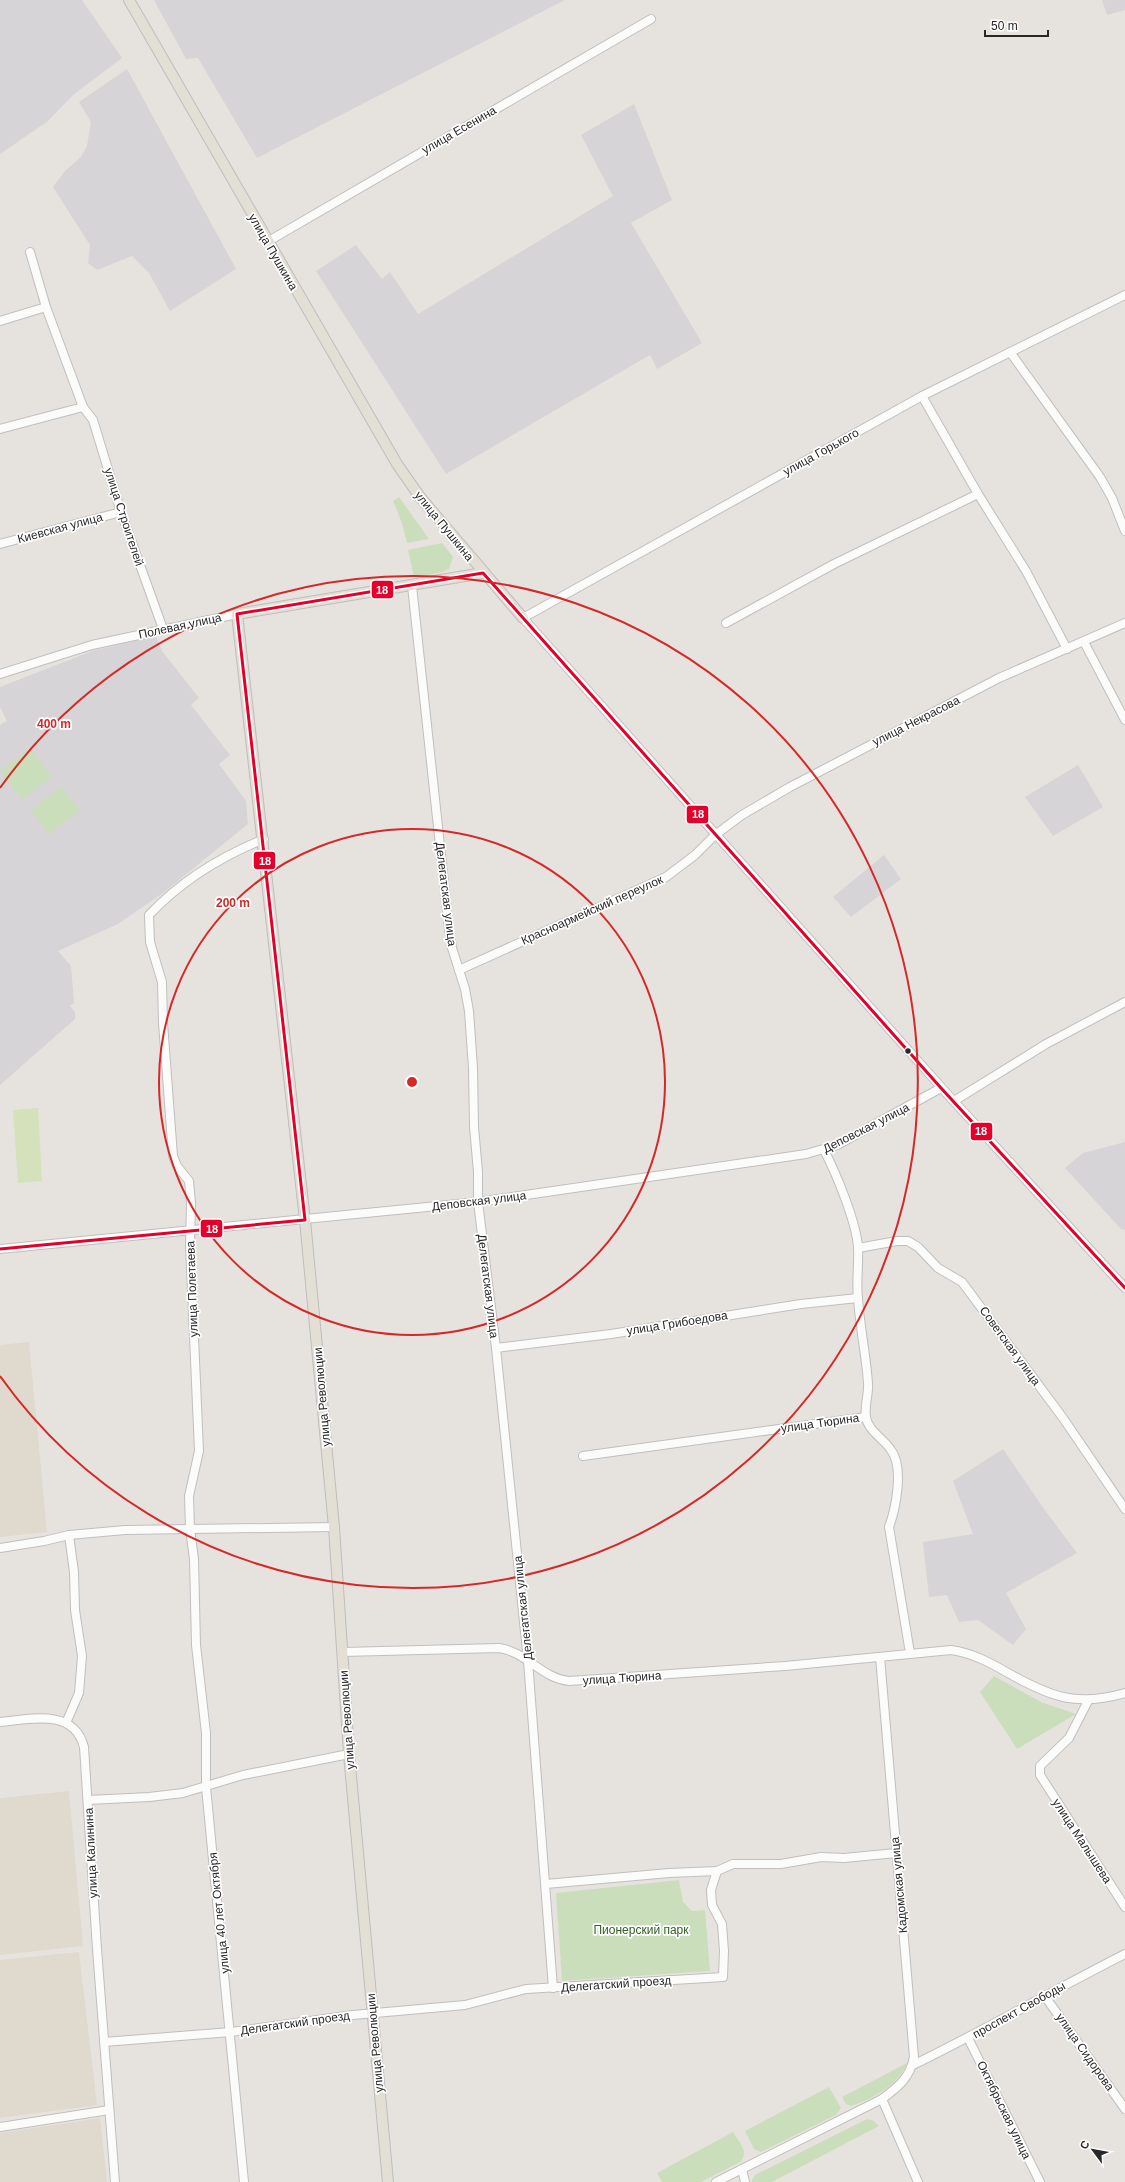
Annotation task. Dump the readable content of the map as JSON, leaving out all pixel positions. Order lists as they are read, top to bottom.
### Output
{
  "streets": {
    "main road": ["улица Пушкина", "Полевая улица", "улица Революции"],
    "street": [
      "улица Есенина",
      "улица Горького",
      "улица Строителей",
      "Киевская улица",
      "улица Некрасова",
      "Делегатская улица",
      "Красноармейский переулок",
      "Деповская улица",
      "улица Полетаева",
      "улица Грибоедова",
      "Советская улица",
      "улица Тюрина",
      "улица Малышева",
      "улица Калинина",
      "Кадомская улица",
      "улица 40 лет Октября",
      "Делегатский проезд",
      "проспект Свободы",
      "улица Сидорова",
      "Октябрьская улица"
    ]
  },
  "crossings": [
    ["улица Есенина", "улица Пушкина"],
    ["улица Пушкина", "улица Горького"],
    ["улица Пушкина", "Полевая улица"],
    ["улица Пушкина", "улица Некрасова"],
    ["улица Пушкина", "Красноармейский переулок"],
    ["улица Пушкина", "Деповская улица"],
    ["улица Строителей", "Киевская улица"],
    ["улица Строителей", "Полевая улица"],
    ["Полевая улица", "Делегатская улица"],
    ["Полевая улица", "улица Революции"],
    ["улица Некрасова", "Красноармейский переулок"],
    ["Делегатская улица", "Красноармейский переулок"],
    ["Делегатская улица", "Деповская улица"],
    ["Делегатская улица", "улица Грибоедова"],
    ["Делегатская улица", "улица Тюрина"],
    ["Делегатская улица", "Делегатский проезд"],
    ["Деповская улица", "улица Полетаева"],
    ["Деповская улица", "улица Революции"],
    ["Деповская улица", "улица Тюрина"],
    ["улица Полетаева", "улица Революции"],
    ["улица Полетаева", "улица 40 лет Октября"],
    ["улица Грибоедова", "улица Тюрина"],
    ["Советская улица", "улица Тюрина"],
    ["улица Революции", "улица Тюрина"],
    ["улица Революции", "Делегатский проезд"],
    ["улица Тюрина", "улица Малышева"],
    ["улица Тюрина", "Кадомская улица"],
    ["улица Калинина", "Делегатский проезд"],
    ["Кадомская улица", "проспект Свободы"],
    ["улица 40 лет Октября", "Делегатский проезд"],
    ["проспект Свободы", "улица Сидорова"],
    ["проспект Свободы", "Октябрьская улица"]
  ],
  "parks": ["Пионерский парк"],
  "lines": ["transit line 18"],
  "scale_bar": "50 m",
  "north": "top left",
  "rings": ["400 m", "200 m"]
}
